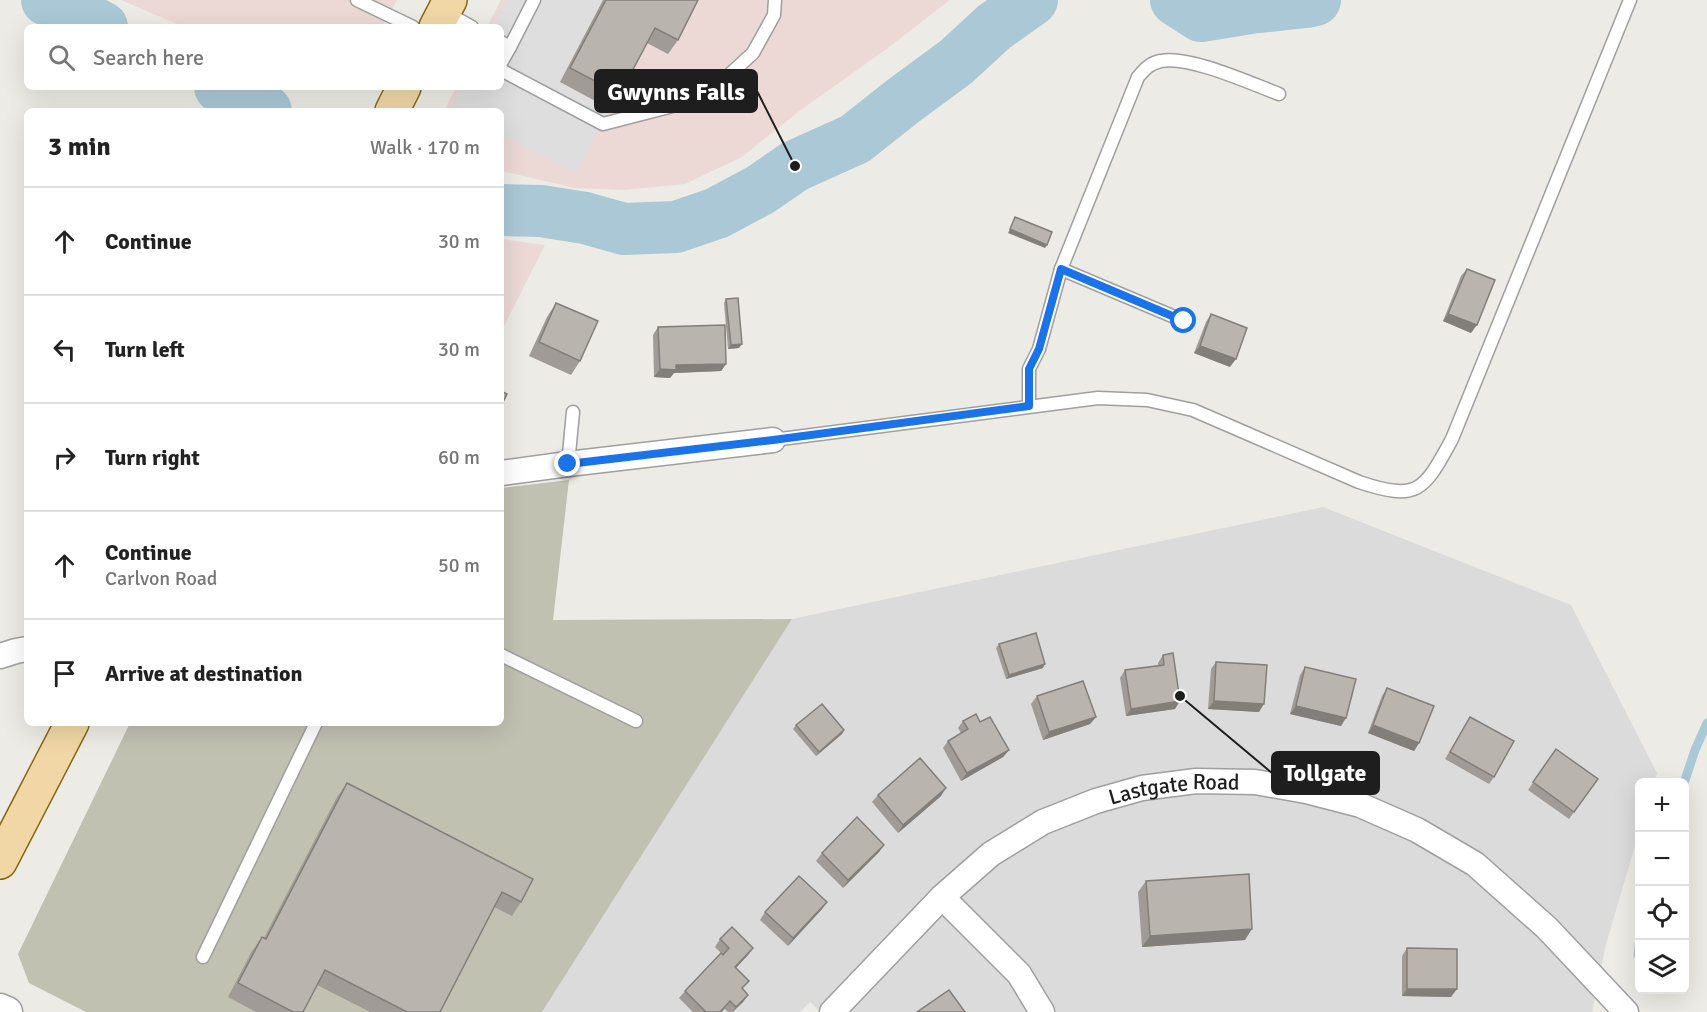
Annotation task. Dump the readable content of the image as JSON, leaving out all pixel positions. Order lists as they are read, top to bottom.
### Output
{
  "streets": {
    "street": ["Lastgate Road"]
  },
  "places": ["Gwynns Falls", "Tollgate"],
  "page": {
    "search": "Search here",
    "heading": ["3 min", "Walk · 170 m"],
    "list": [
      ["Continue", "30 m"],
      ["Turn left", "30 m"],
      ["Turn right", "60 m"],
      ["Continue", "Carlvon Road", "50 m"],
      "Arrive at destination"
    ],
    "map_buttons": ["+", "−"]
  }
}
